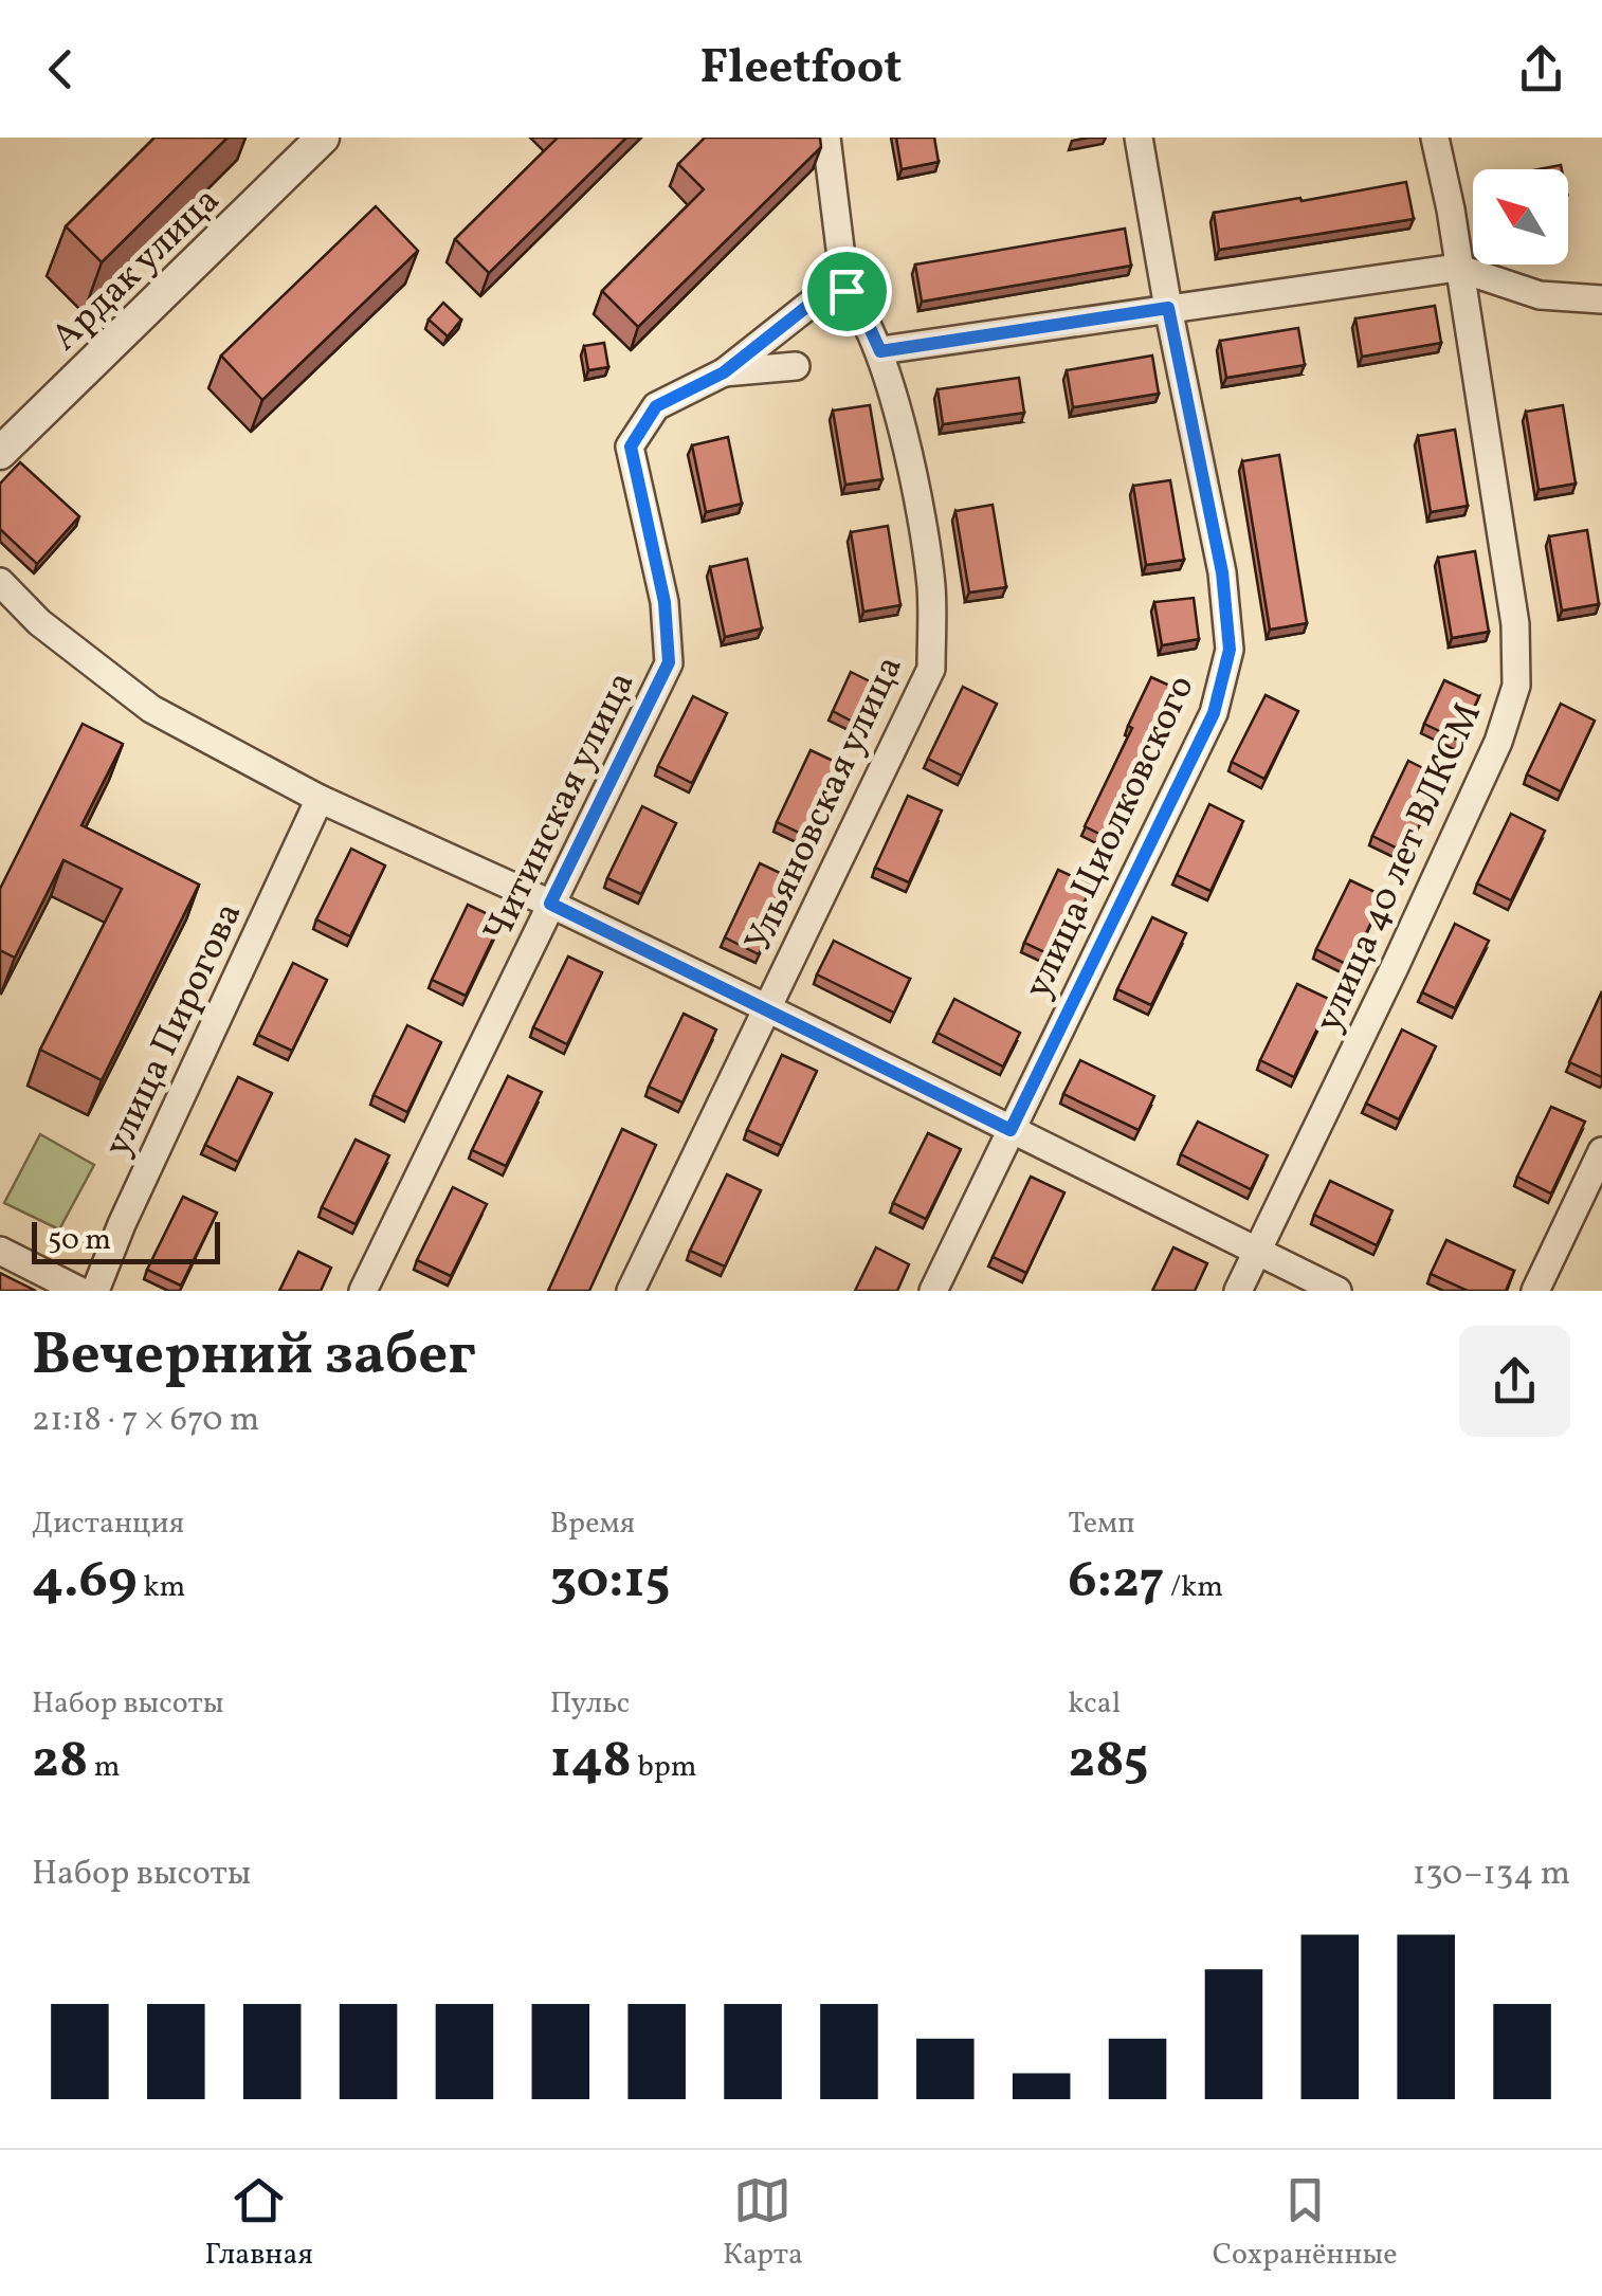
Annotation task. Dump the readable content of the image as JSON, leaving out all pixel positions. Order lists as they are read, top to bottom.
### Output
{
  "streets": {
    "street": [
      "Ардак улица",
      "Ульяновская улица",
      "Читинская улица",
      "улица Циолковского",
      "улица 40 лет ВЛКСМ",
      "улица Пирогова"
    ]
  },
  "scale_bar": "50 m",
  "north": "top left",
  "page": {
    "header": "Fleetfoot",
    "scale": "50 m",
    "heading": ["Вечерний забег", "21:18 · 7 × 670 m"],
    "stats": [
      ["Дистанция", "4.69 km"],
      ["Время", "30:15"],
      ["Темп", "6:27 /km"],
      ["Набор высоты", "28 m"],
      ["Пульс", "148 bpm"],
      ["kcal", "285"]
    ],
    "chart": ["Набор высоты", "130–134 m"],
    "tabs": ["Главная", "Карта", "Сохранённые"]
  }
}
